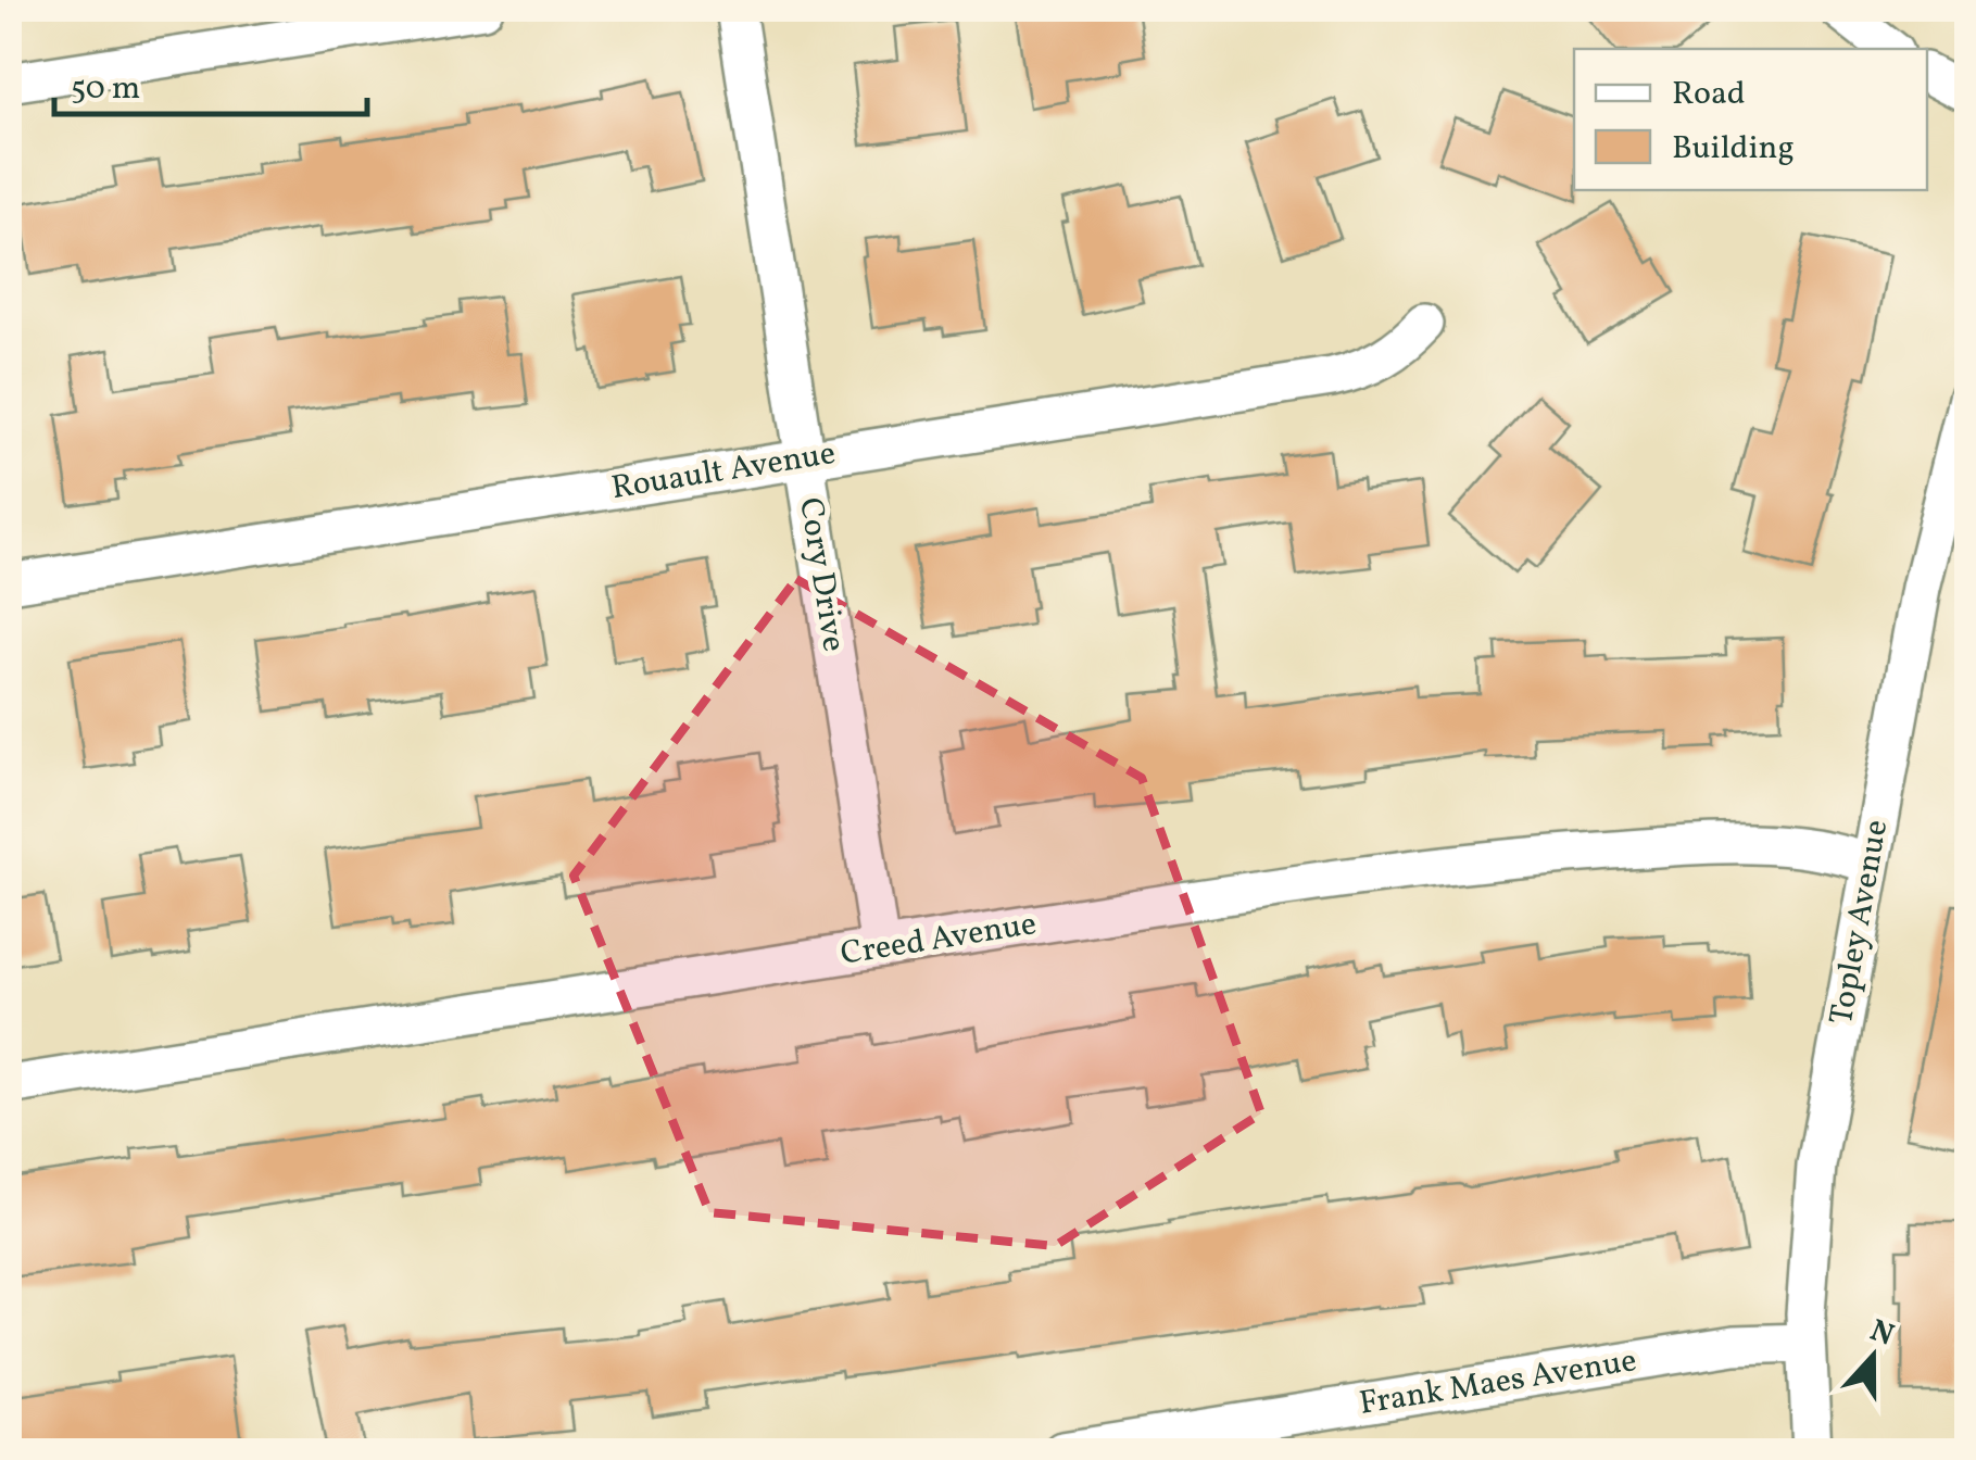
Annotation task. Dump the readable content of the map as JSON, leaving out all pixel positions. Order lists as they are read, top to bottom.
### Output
{
  "streets": {
    "street": [
      "Rouault Avenue",
      "Cory Drive",
      "Topley Avenue",
      "Creed Avenue",
      "Frank Maes Avenue"
    ]
  },
  "crossings": [
    ["Rouault Avenue", "Cory Drive"],
    ["Cory Drive", "Creed Avenue"],
    ["Topley Avenue", "Creed Avenue"],
    ["Topley Avenue", "Frank Maes Avenue"]
  ],
  "legend": ["Road", "Building"],
  "scale_bar": "50 m",
  "north": "top"
}
